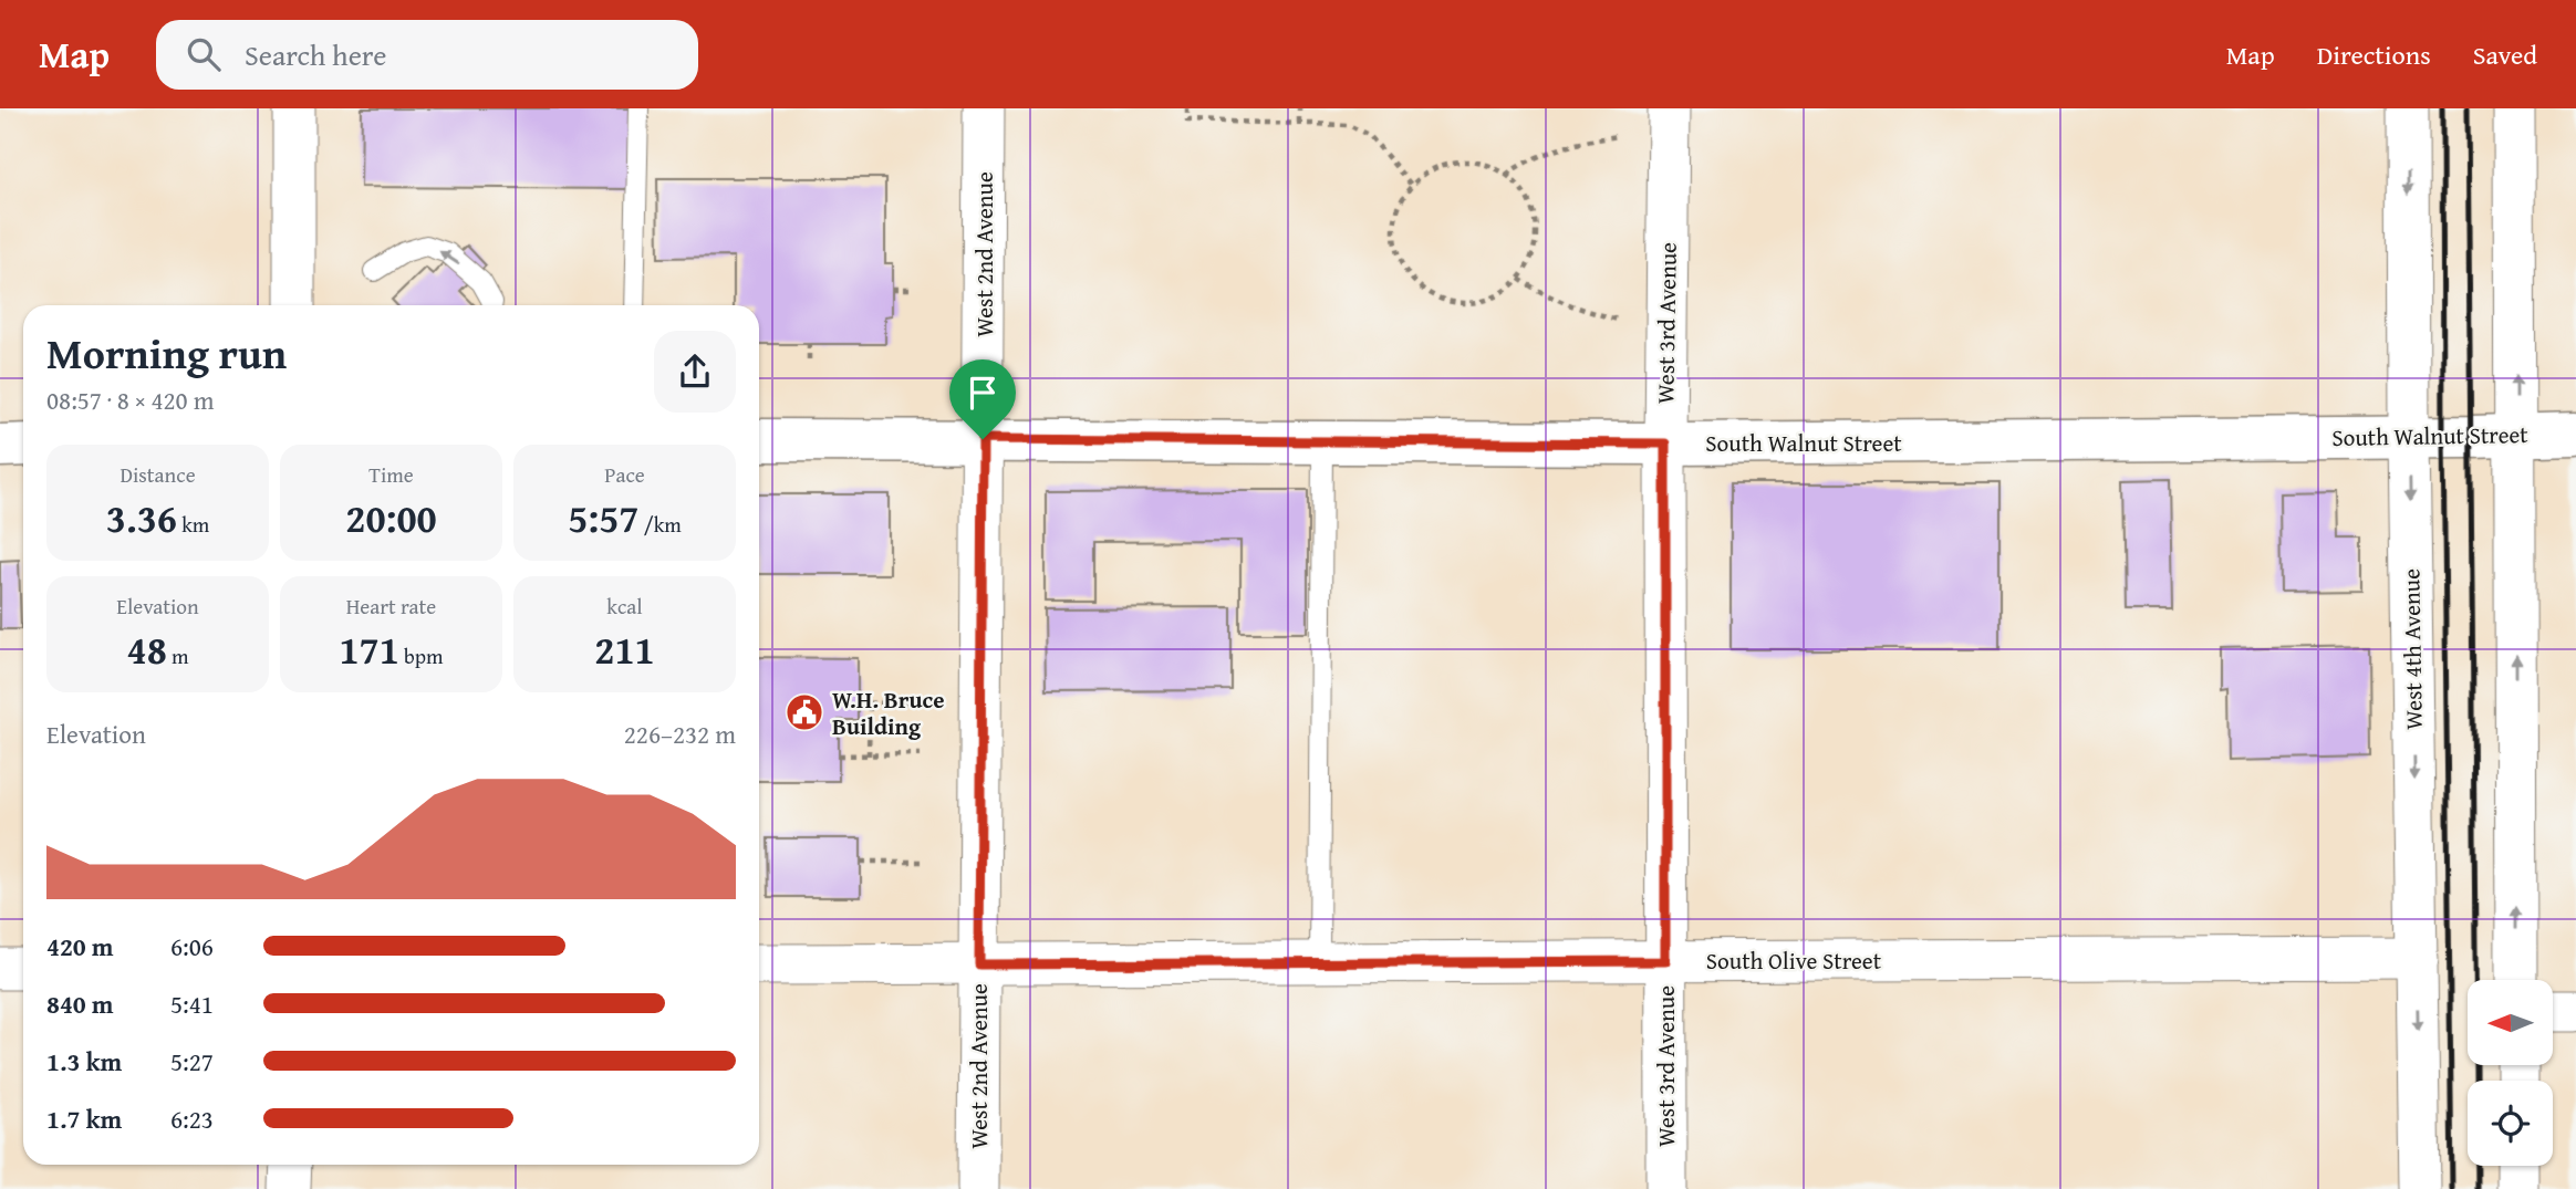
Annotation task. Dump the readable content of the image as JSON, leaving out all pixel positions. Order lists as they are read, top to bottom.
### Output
{
  "streets": {
    "street": [
      "West 2nd Avenue",
      "West 3rd Avenue",
      "South Walnut Street",
      "West 4th Avenue",
      "South Olive Street"
    ]
  },
  "crossings": [
    ["West 2nd Avenue", "South Walnut Street"],
    ["West 2nd Avenue", "South Olive Street"],
    ["West 3rd Avenue", "South Walnut Street"],
    ["West 3rd Avenue", "South Olive Street"],
    ["South Walnut Street", "West 4th Avenue"],
    ["West 4th Avenue", "South Olive Street"]
  ],
  "places": {
    "public building": ["W.H. Bruce Building"]
  },
  "north": "left",
  "page": {
    "header": "Map",
    "search": "Search here",
    "nav": ["Map", "Directions", "Saved"],
    "heading": ["Morning run", "08:57 · 8 × 420 m"],
    "stats": [
      ["Distance", "3.36 km"],
      ["Time", "20:00"],
      ["Pace", "5:57 /km"],
      ["Elevation", "48 m"],
      ["Heart rate", "171 bpm"],
      ["kcal", "211"]
    ],
    "chart": ["Elevation", "226–232 m"],
    "list": [
      {
        "name": "420 m",
        "note": "6:06"
      },
      {
        "name": "840 m",
        "note": "5:41"
      },
      {
        "name": "1.3 km",
        "note": "5:27"
      },
      {
        "name": "1.7 km",
        "note": "6:23"
      }
    ]
  }
}
